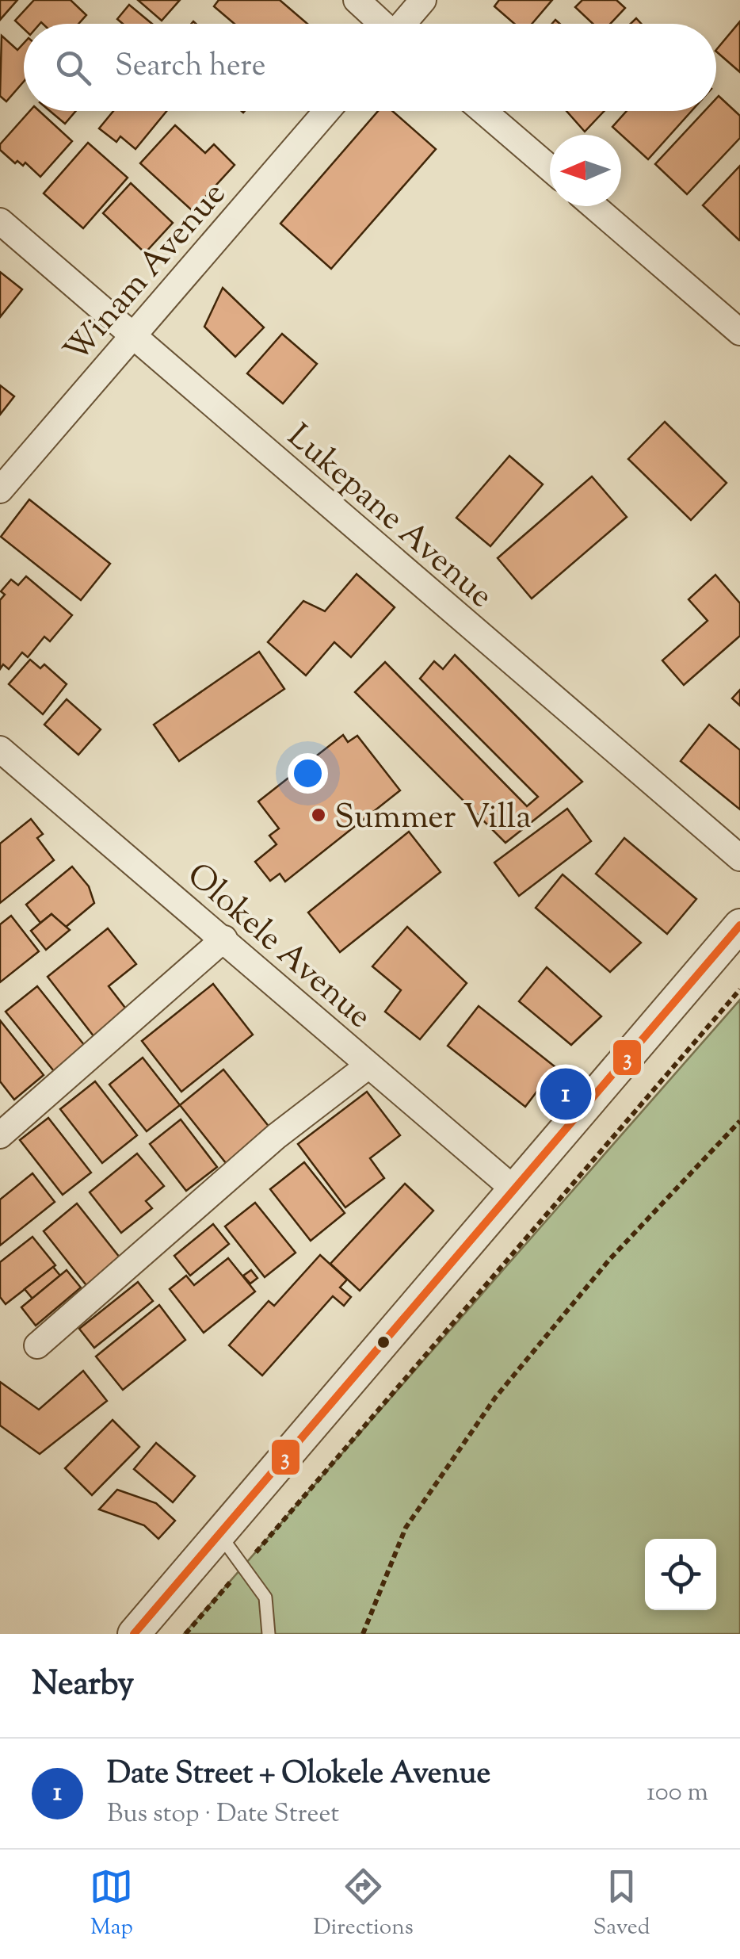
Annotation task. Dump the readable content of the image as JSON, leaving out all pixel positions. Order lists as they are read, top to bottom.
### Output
{
  "streets": {
    "street": ["Winam Avenue", "Lukepane Avenue", "Olokele Avenue"]
  },
  "crossings": [
    ["Winam Avenue", "Lukepane Avenue"]
  ],
  "places": ["Summer Villa"],
  "lines": ["transit line 3"],
  "north": "left",
  "page": {
    "search": "Search here",
    "pins": "1",
    "heading": "Nearby",
    "list": [
      {
        "mark": "1",
        "name": "Date Street + Olokele Avenue",
        "note": "Bus stop · Date Street",
        "value": "100 m"
      }
    ],
    "nav": ["Map", "Directions", "Saved"]
  }
}
